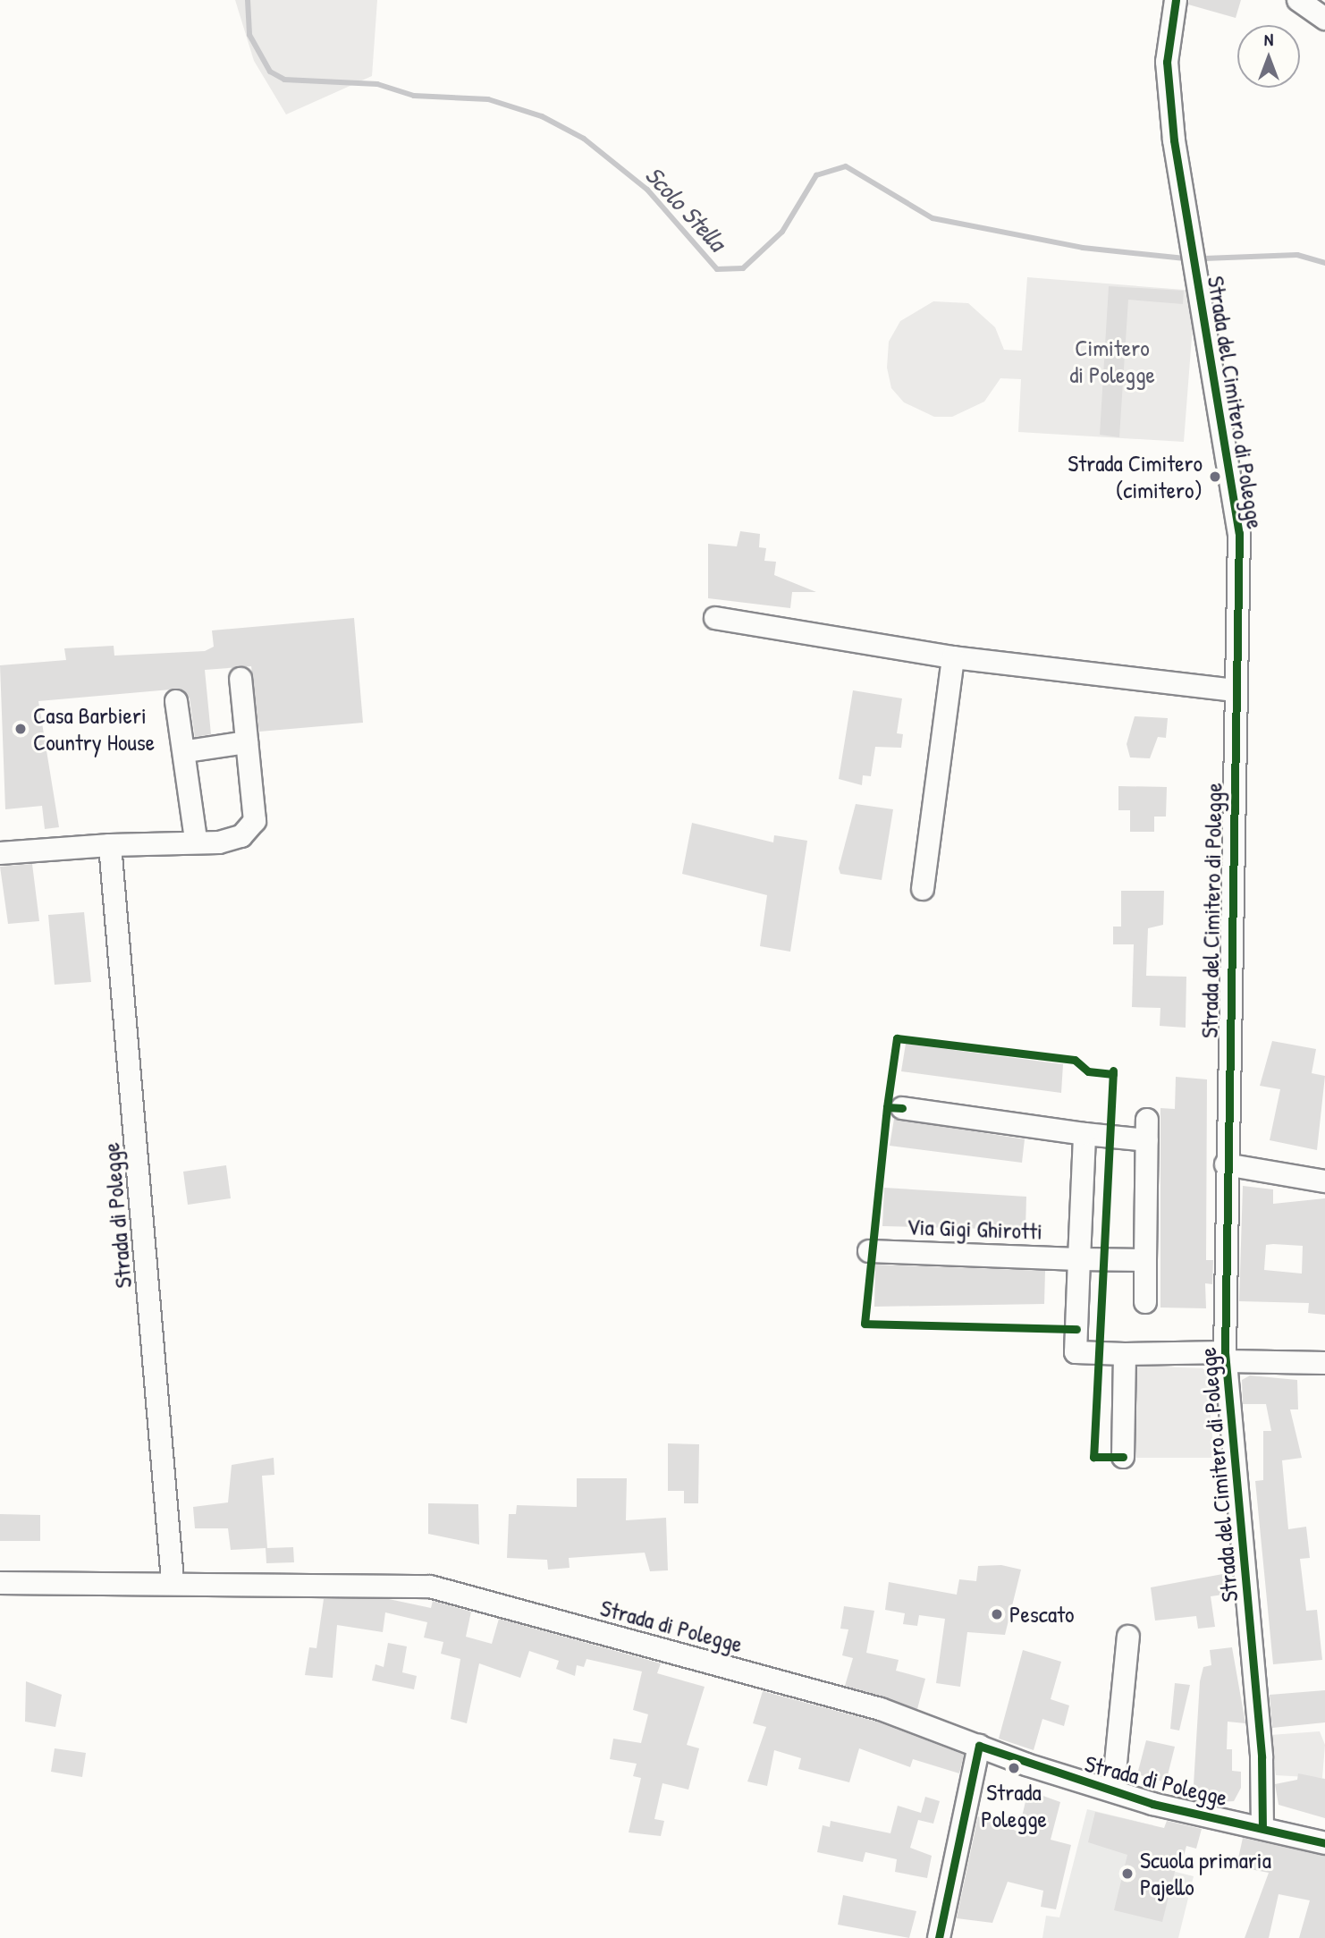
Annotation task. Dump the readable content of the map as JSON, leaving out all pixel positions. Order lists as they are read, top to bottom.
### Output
{
  "streets": {
    "street": ["Strada del Cimitero di Polegge", "Strada di Polegge", "Via Gigi Ghirotti"]
  },
  "crossings": [
    ["Strada del Cimitero di Polegge", "Strada di Polegge"]
  ],
  "water": ["Scolo Stella"],
  "parks": ["Cimitero di Polegge"],
  "places": [
    "Strada Cimitero (cimitero)",
    "Casa Barbieri Country House",
    "Pescato",
    "Strada Polegge",
    "Scuola primaria Pajello"
  ],
  "north": "top"
}
